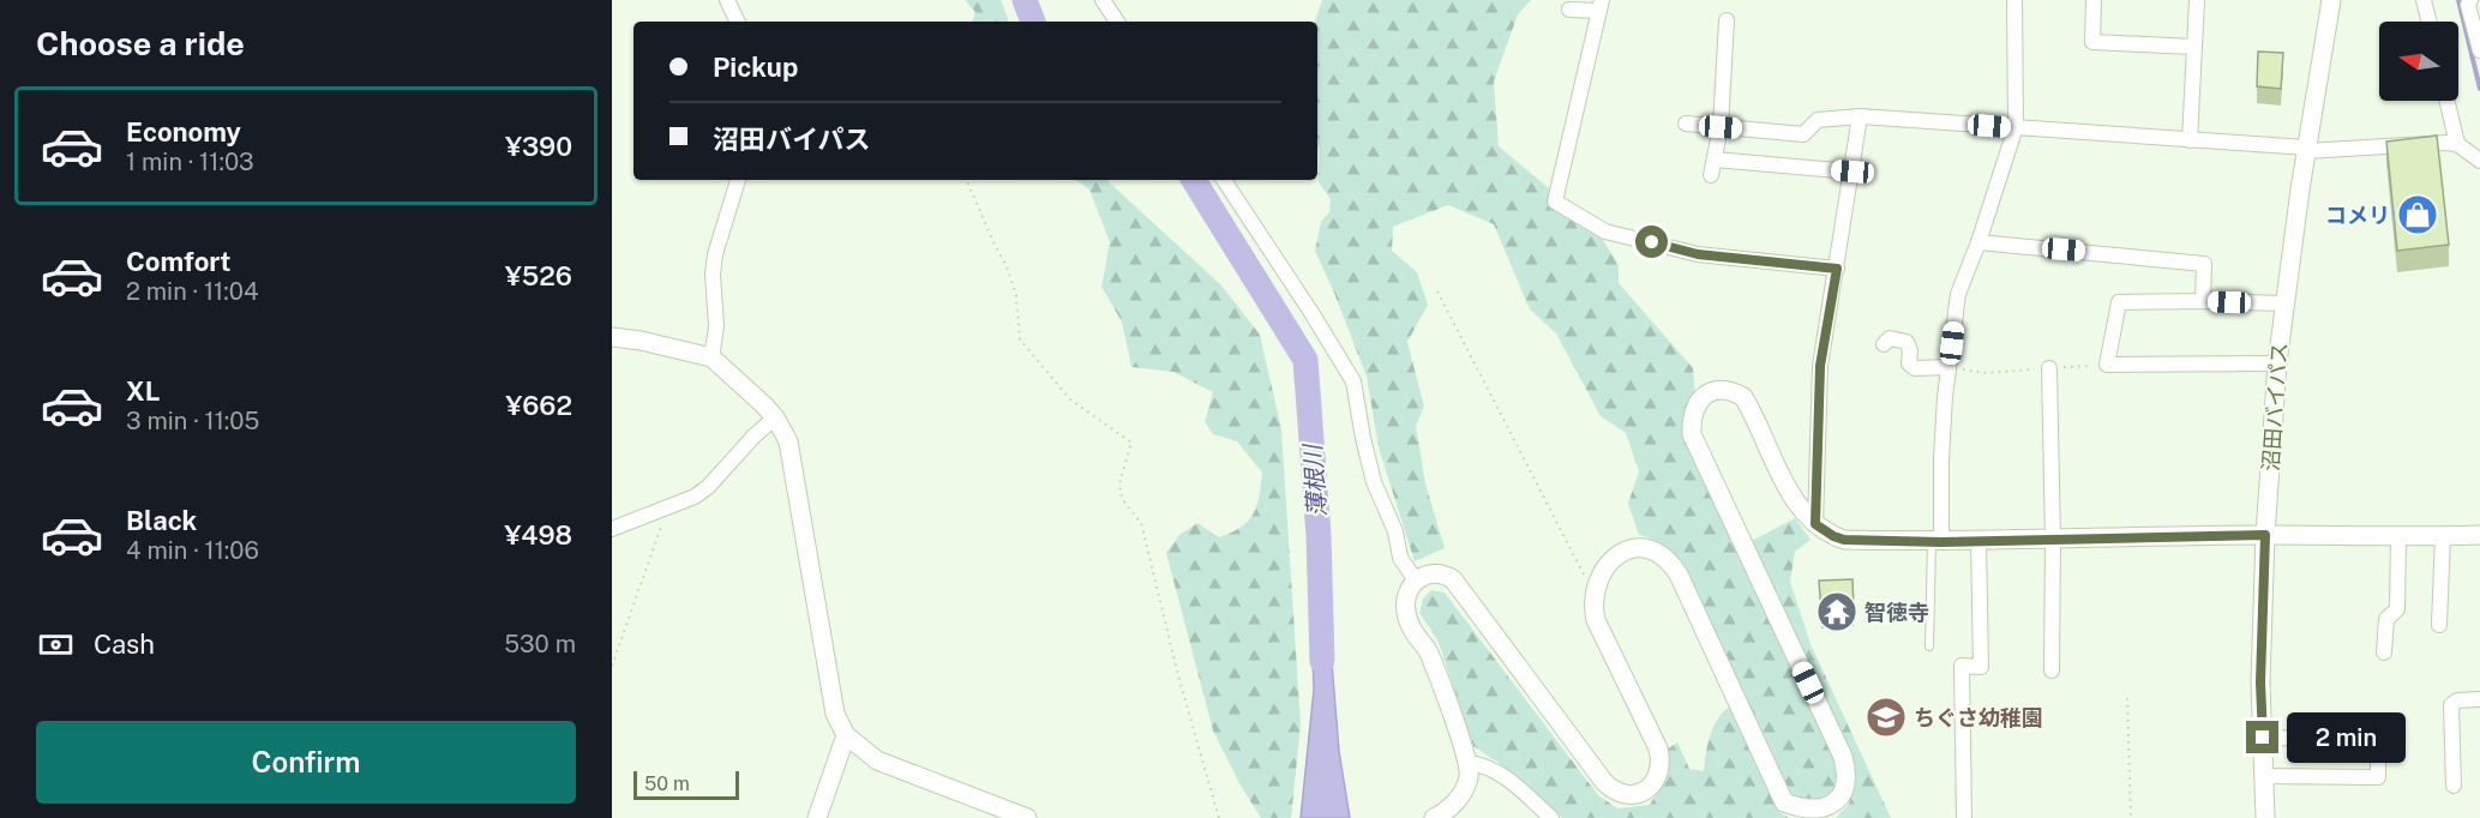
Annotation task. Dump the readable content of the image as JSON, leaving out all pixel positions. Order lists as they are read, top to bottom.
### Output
{
  "streets": {
    "street": ["沼田バイパス"]
  },
  "water": ["薄根川"],
  "places": {
    "shop": ["コメリ"],
    "temple": ["智徳寺"],
    "school or university": ["ちぐさ幼稚園"]
  },
  "scale_bar": "50 m",
  "north": "left",
  "page": {
    "heading": "Choose a ride",
    "banner": ["Pickup", "沼田バイパス"],
    "list": [
      {
        "name": "Economy",
        "note": "1 min · 11:03",
        "value": "¥390"
      },
      {
        "name": "Comfort",
        "note": "2 min · 11:04",
        "value": "¥526"
      },
      {
        "name": "XL",
        "note": "3 min · 11:05",
        "value": "¥662"
      },
      {
        "name": "Black",
        "note": "4 min · 11:06",
        "value": "¥498"
      }
    ],
    "pay": ["Cash", "530 m"],
    "buttons": "Confirm",
    "bubble": "2 min",
    "scale": "50 m"
  }
}
